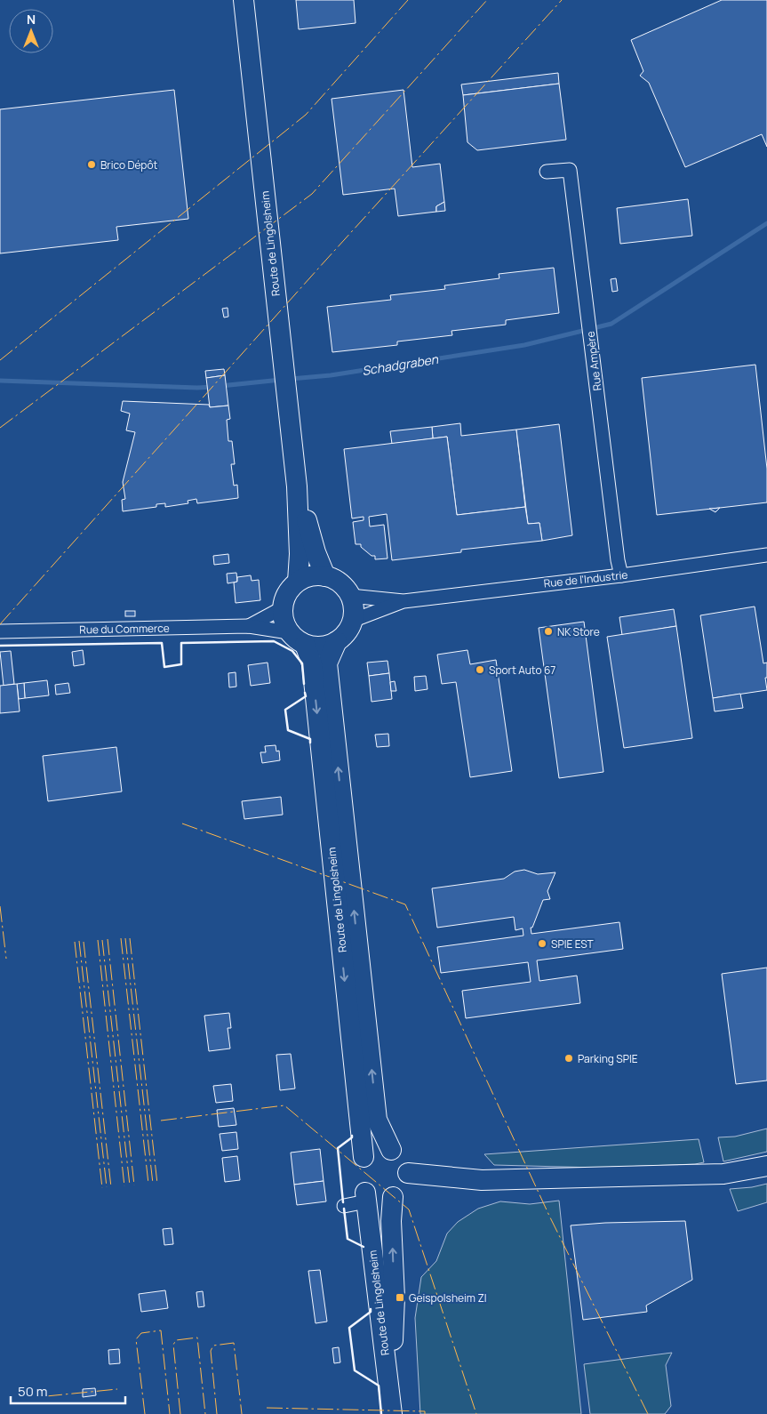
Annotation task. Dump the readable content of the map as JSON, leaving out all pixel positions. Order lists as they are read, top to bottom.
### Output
{
  "streets": {
    "main road": ["Route de Lingolsheim"],
    "street": ["Rue Ampère", "Rue de l'Industrie", "Rue du Commerce"]
  },
  "crossings": [
    ["Route de Lingolsheim", "Rue de l'Industrie"],
    ["Route de Lingolsheim", "Rue du Commerce"],
    ["Rue Ampère", "Rue de l'Industrie"],
    ["Rue de l'Industrie", "Rue du Commerce"]
  ],
  "water": ["Schadgraben"],
  "places": {
    "other": [
      "Brico Dépôt",
      "NK Store",
      "Sport Auto 67",
      "SPIE EST",
      "Parking SPIE"
    ],
    "transit": ["Geispolsheim ZI"]
  },
  "scale_bar": "50 m",
  "north": "top"
}
